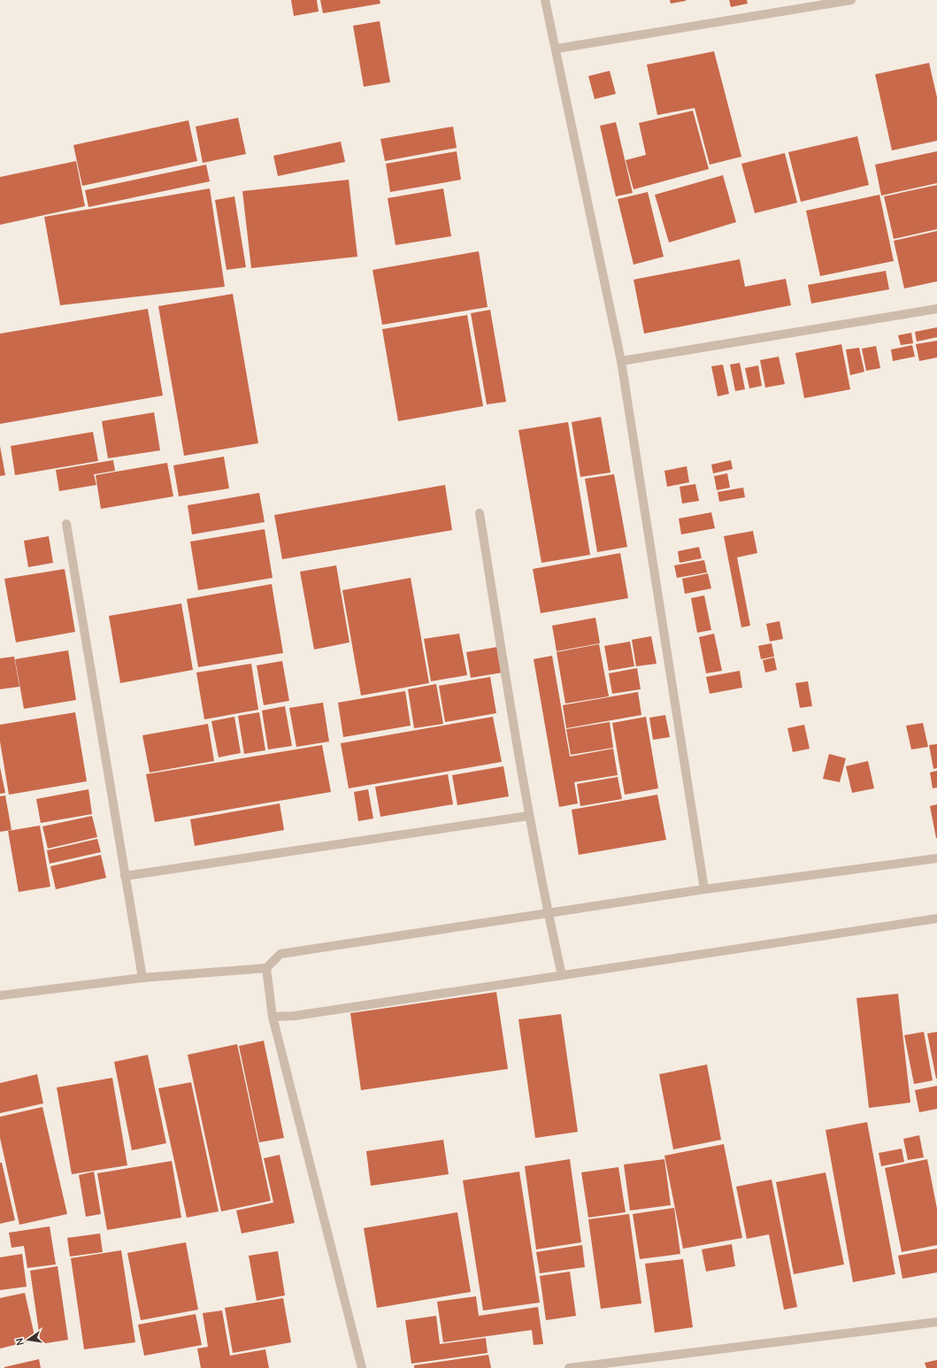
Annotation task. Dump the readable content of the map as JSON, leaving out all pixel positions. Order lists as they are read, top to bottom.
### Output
{
  "north": "left"
}
